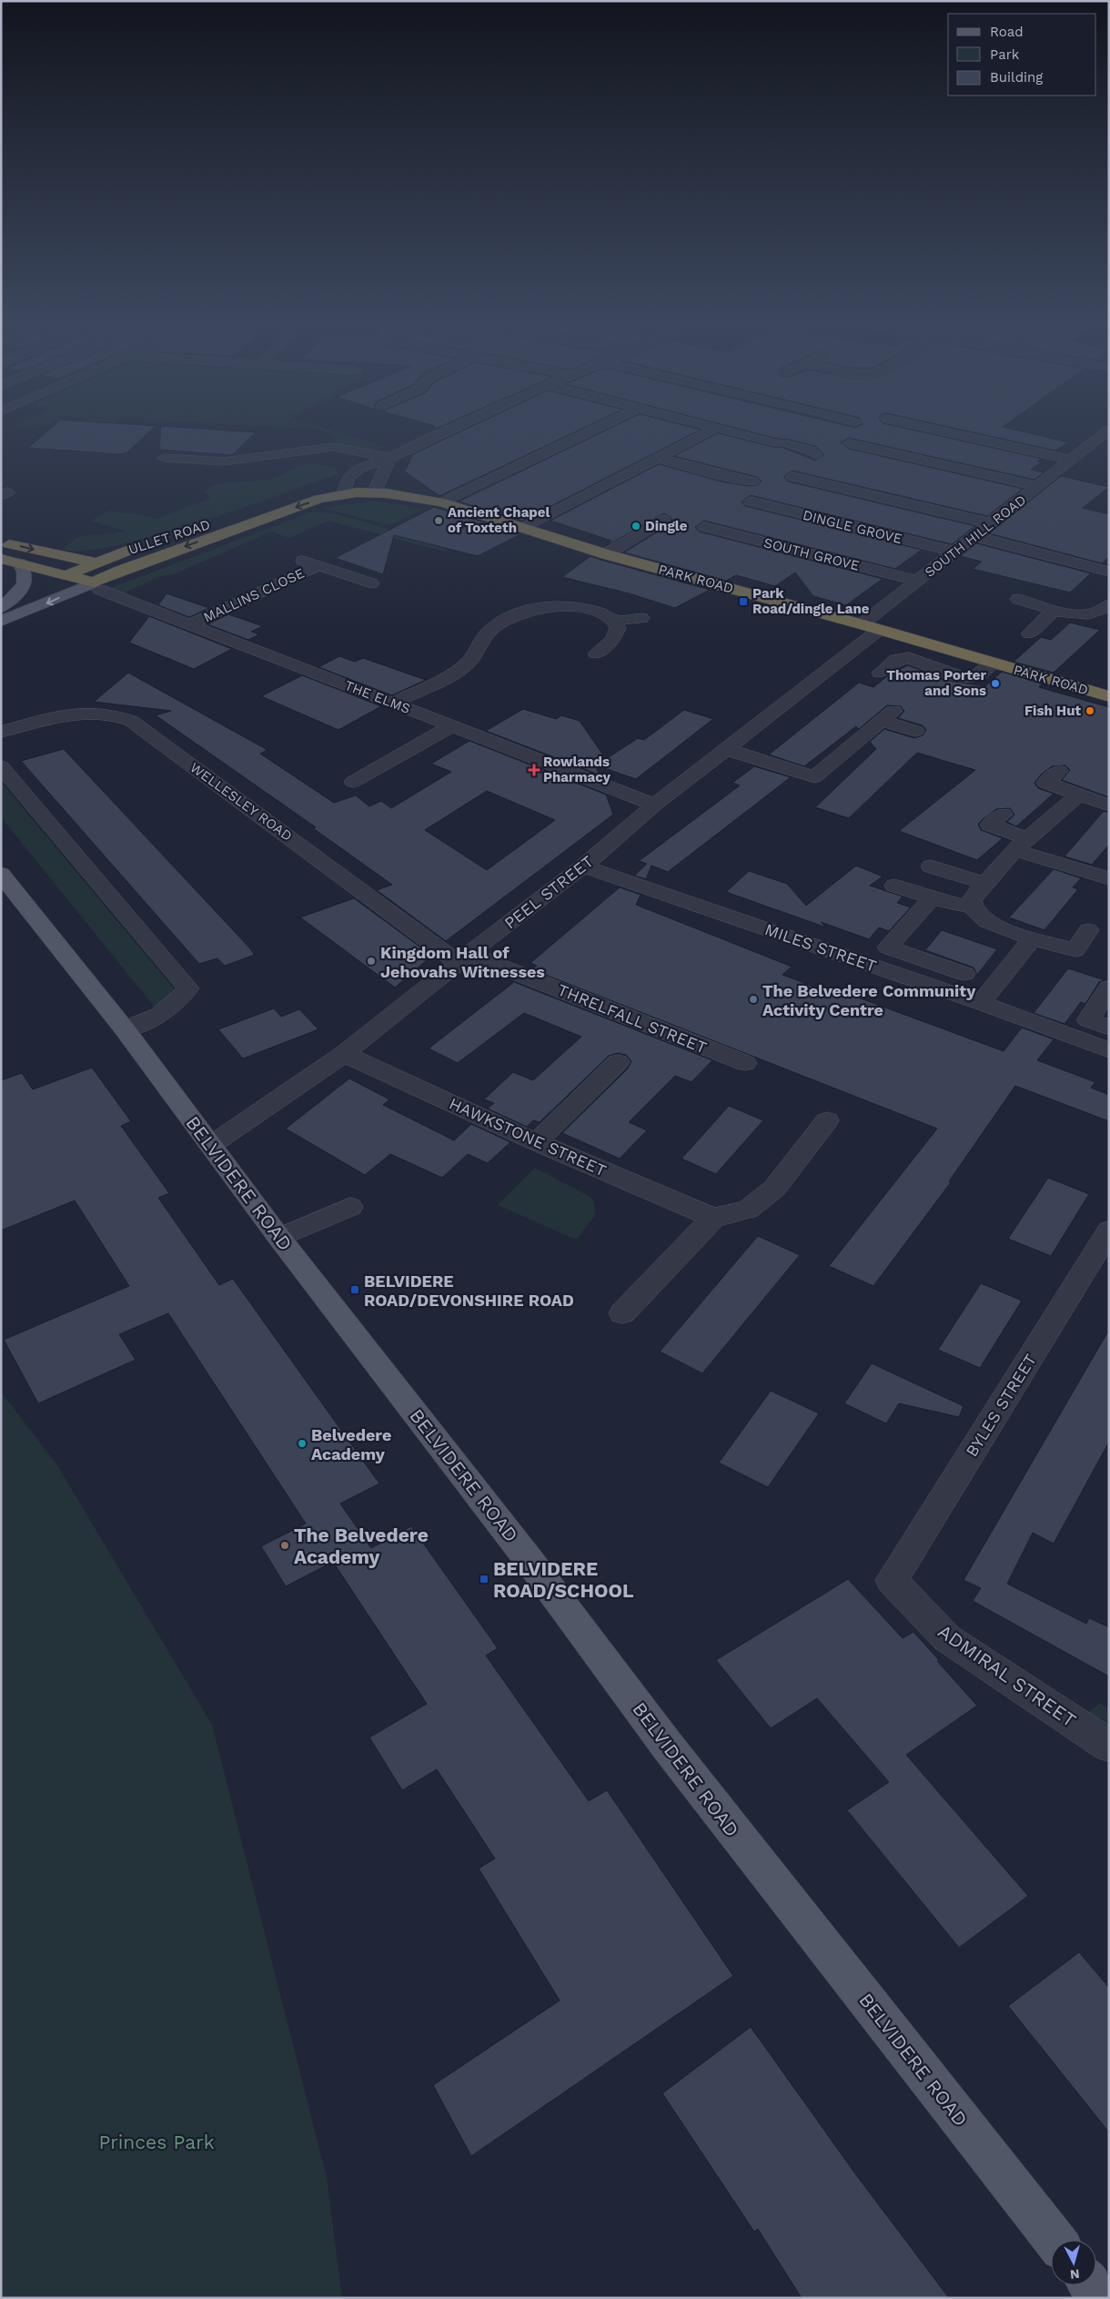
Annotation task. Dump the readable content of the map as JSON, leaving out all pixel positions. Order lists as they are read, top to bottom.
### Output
{
  "streets": {
    "highway": ["ULLET ROAD", "PARK ROAD"],
    "main road": ["BELVIDERE ROAD"],
    "street": [
      "DINGLE GROVE",
      "SOUTH HILL ROAD",
      "SOUTH GROVE",
      "MALLINS CLOSE",
      "THE ELMS",
      "WELLESLEY ROAD",
      "PEEL STREET",
      "MILES STREET",
      "THRELFALL STREET",
      "HAWKSTONE STREET",
      "BYLES STREET",
      "ADMIRAL STREET"
    ]
  },
  "crossings": [
    ["DINGLE GROVE", "SOUTH HILL ROAD"],
    ["SOUTH HILL ROAD", "SOUTH GROVE"],
    ["SOUTH HILL ROAD", "PARK ROAD"],
    ["SOUTH HILL ROAD", "PEEL STREET"],
    ["ULLET ROAD", "PARK ROAD"],
    ["ULLET ROAD", "THE ELMS"],
    ["PARK ROAD", "PEEL STREET"],
    ["MALLINS CLOSE", "THE ELMS"],
    ["THE ELMS", "PEEL STREET"],
    ["WELLESLEY ROAD", "PEEL STREET"],
    ["WELLESLEY ROAD", "THRELFALL STREET"],
    ["PEEL STREET", "MILES STREET"],
    ["PEEL STREET", "THRELFALL STREET"],
    ["PEEL STREET", "HAWKSTONE STREET"],
    ["PEEL STREET", "BELVIDERE ROAD"],
    ["BYLES STREET", "ADMIRAL STREET"]
  ],
  "parks": ["Princes Park"],
  "places": {
    "other": [
      "Ancient Chapel of Toxteth",
      "Dingle",
      "Thomas Porter and Sons",
      "Fish Hut",
      "Kingdom Hall of Jehovahs Witnesses",
      "The Belvedere Community Activity Centre",
      "Belvedere Academy",
      "The Belvedere Academy"
    ],
    "transit": ["Park Road/dingle Lane", "BELVIDERE ROAD/DEVONSHIRE ROAD", "BELVIDERE ROAD/SCHOOL"],
    "health": ["Rowlands Pharmacy"]
  },
  "legend": ["Road", "Park", "Building"],
  "north": "bottom"
}
